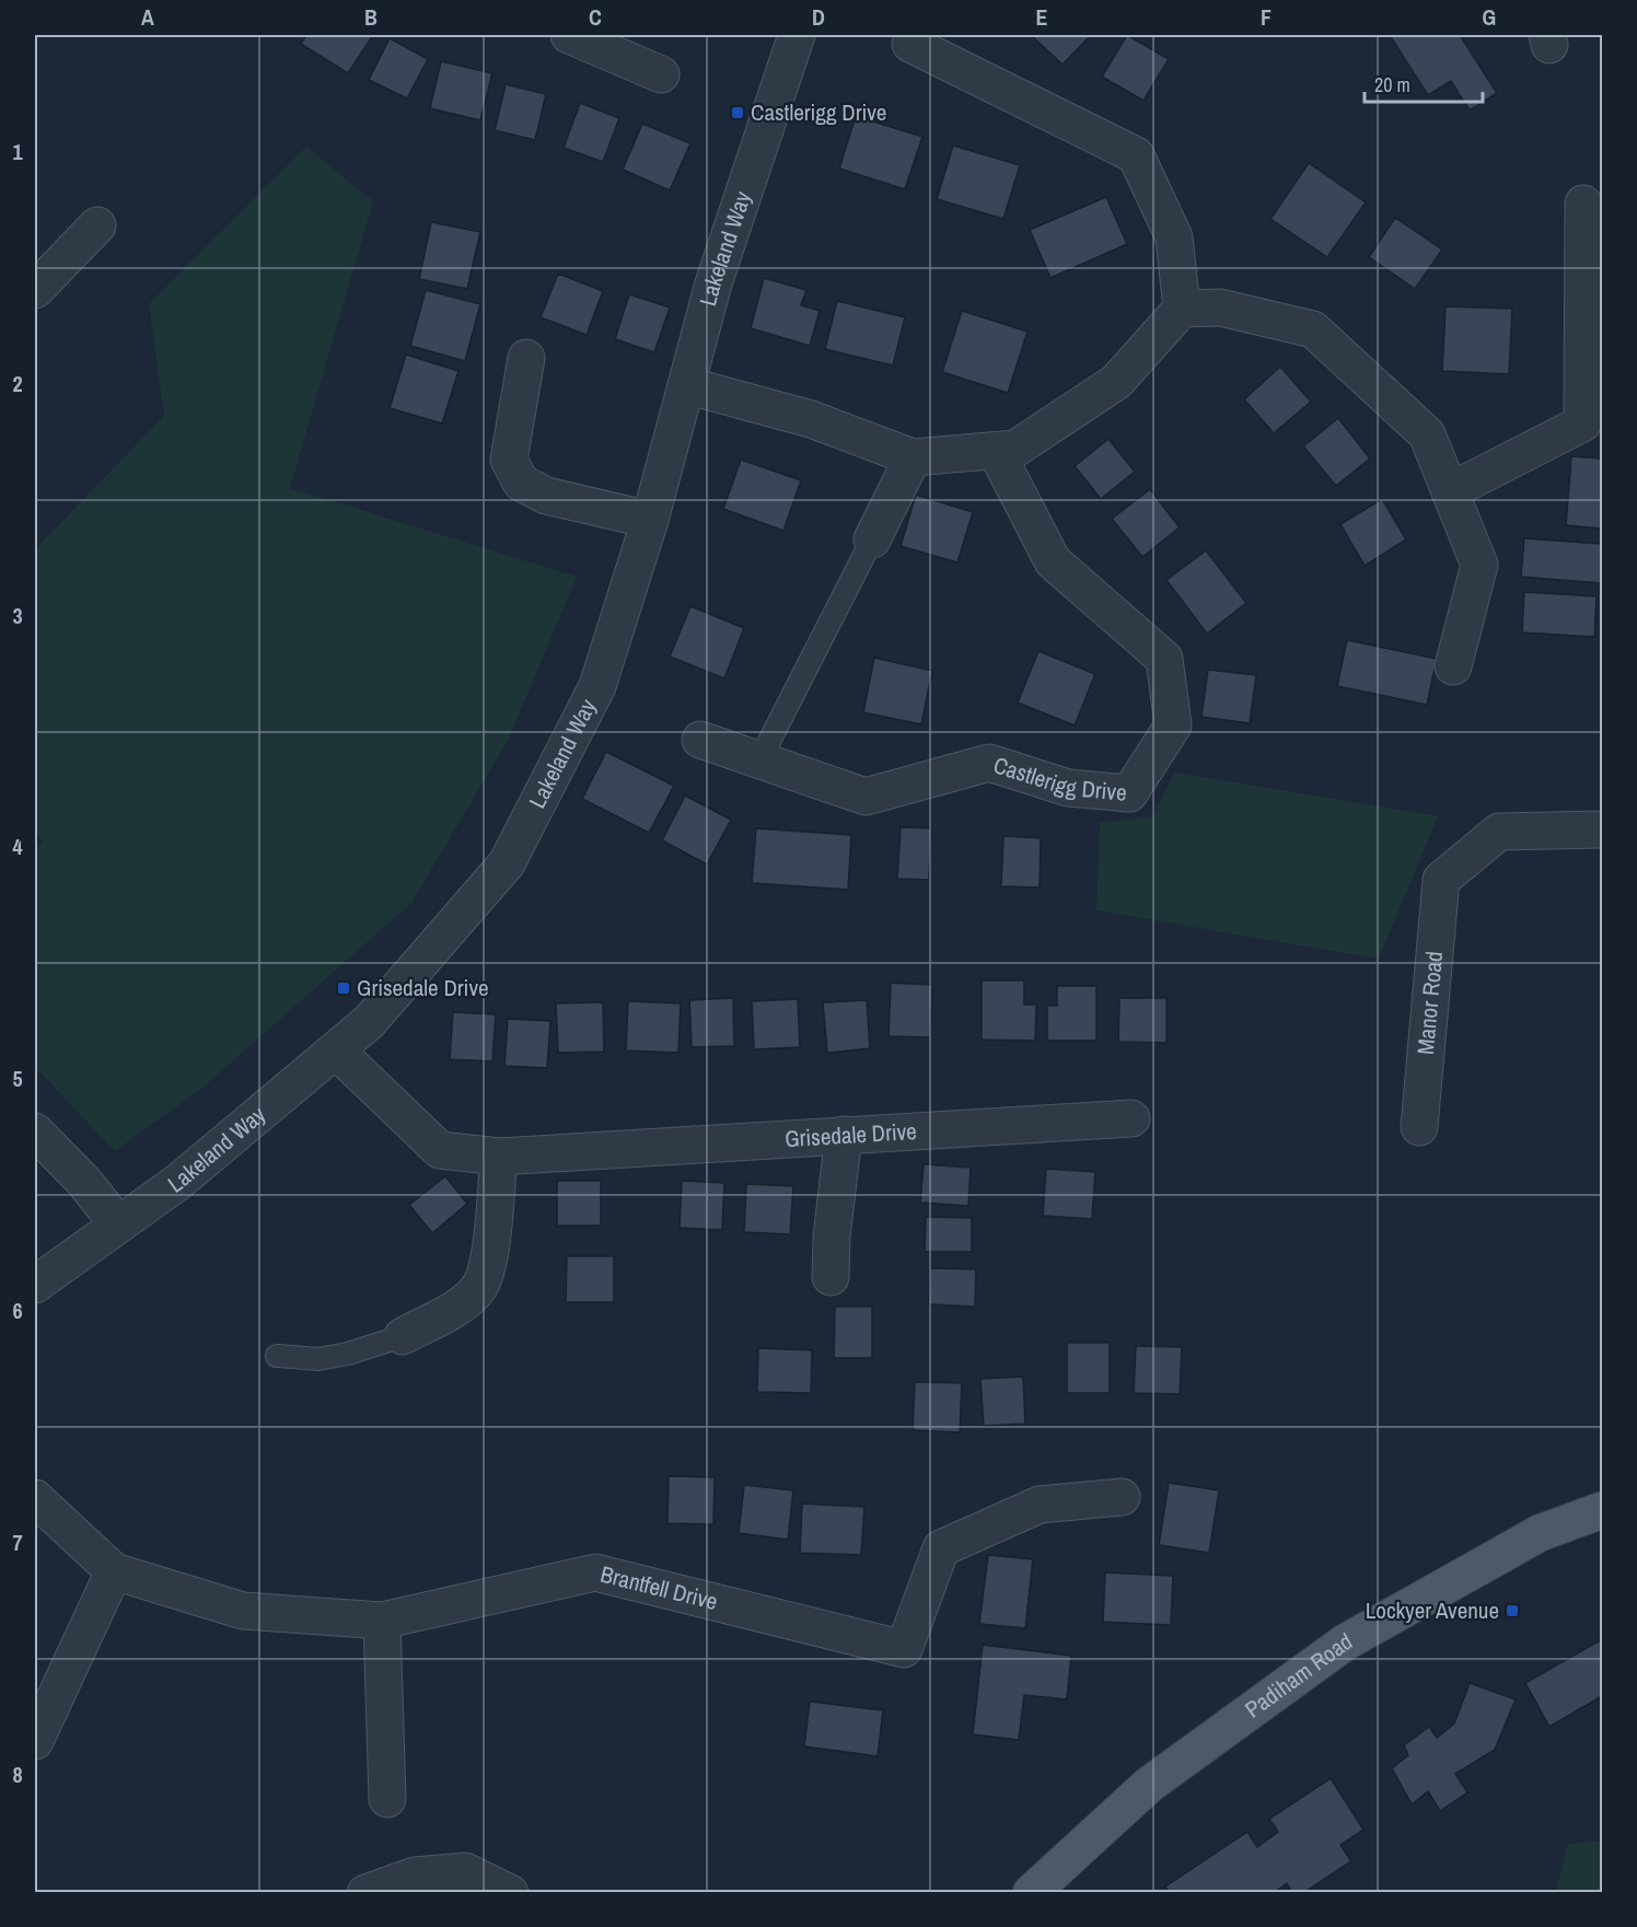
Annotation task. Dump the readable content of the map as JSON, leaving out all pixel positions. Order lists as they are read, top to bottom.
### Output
{
  "streets": {
    "main road": ["Padiham Road"],
    "street": [
      "Lakeland Way",
      "Castlerigg Drive",
      "Manor Road",
      "Grisedale Drive",
      "Brantfell Drive"
    ]
  },
  "crossings": [
    ["Lakeland Way", "Grisedale Drive"]
  ],
  "places": {
    "transit": ["Castlerigg Drive", "Grisedale Drive", "Lockyer Avenue"]
  },
  "scale_bar": "20 m",
  "grid": {
    "columns": [
      "A",
      "B",
      "C",
      "D",
      "E",
      "F",
      "G"
    ],
    "rows": [
      "1",
      "2",
      "3",
      "4",
      "5",
      "6",
      "7",
      "8"
    ]
  }
}
